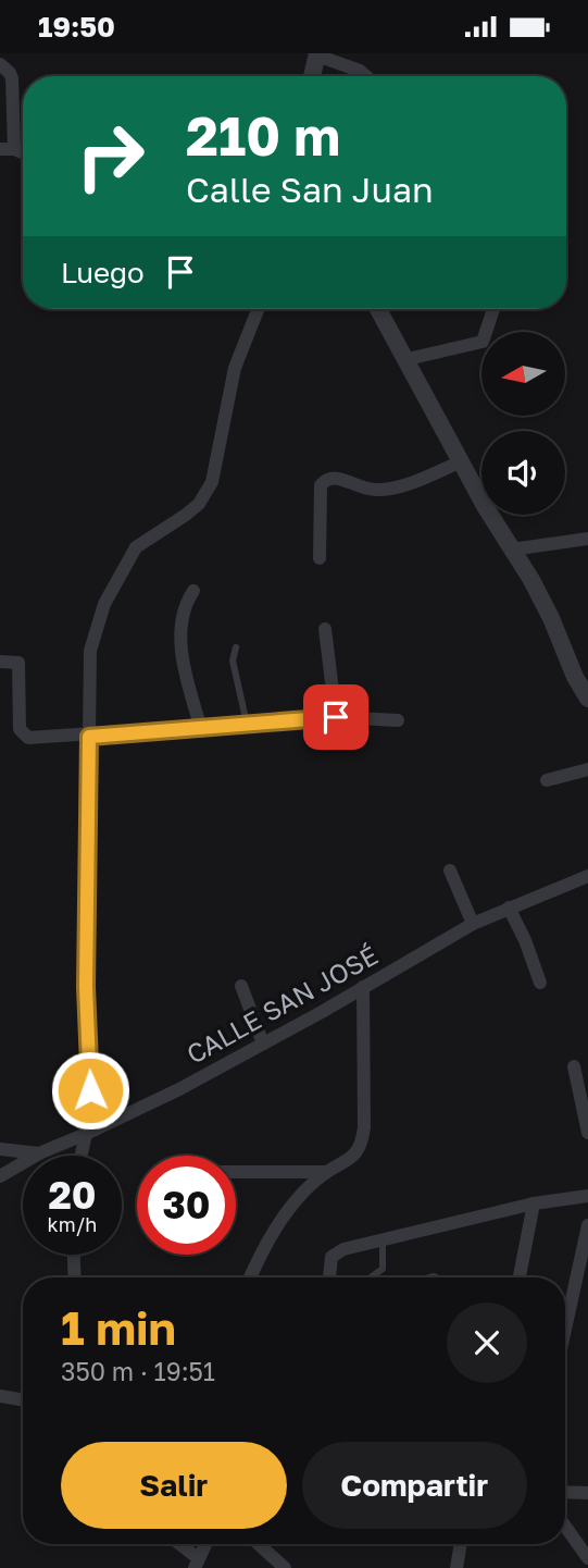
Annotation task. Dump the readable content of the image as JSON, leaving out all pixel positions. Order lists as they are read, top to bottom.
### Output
{
  "streets": {
    "street": ["CALLE SAN JOSÉ"]
  },
  "north": "left",
  "page": {
    "status": "19:50",
    "turn": ["210 m", "Calle San Juan"],
    "then": "Luego",
    "speed": "20 km/h",
    "limit": "30",
    "heading": ["1 min", "350 m · 19:51"],
    "buttons": ["Salir", "Compartir"]
  }
}
